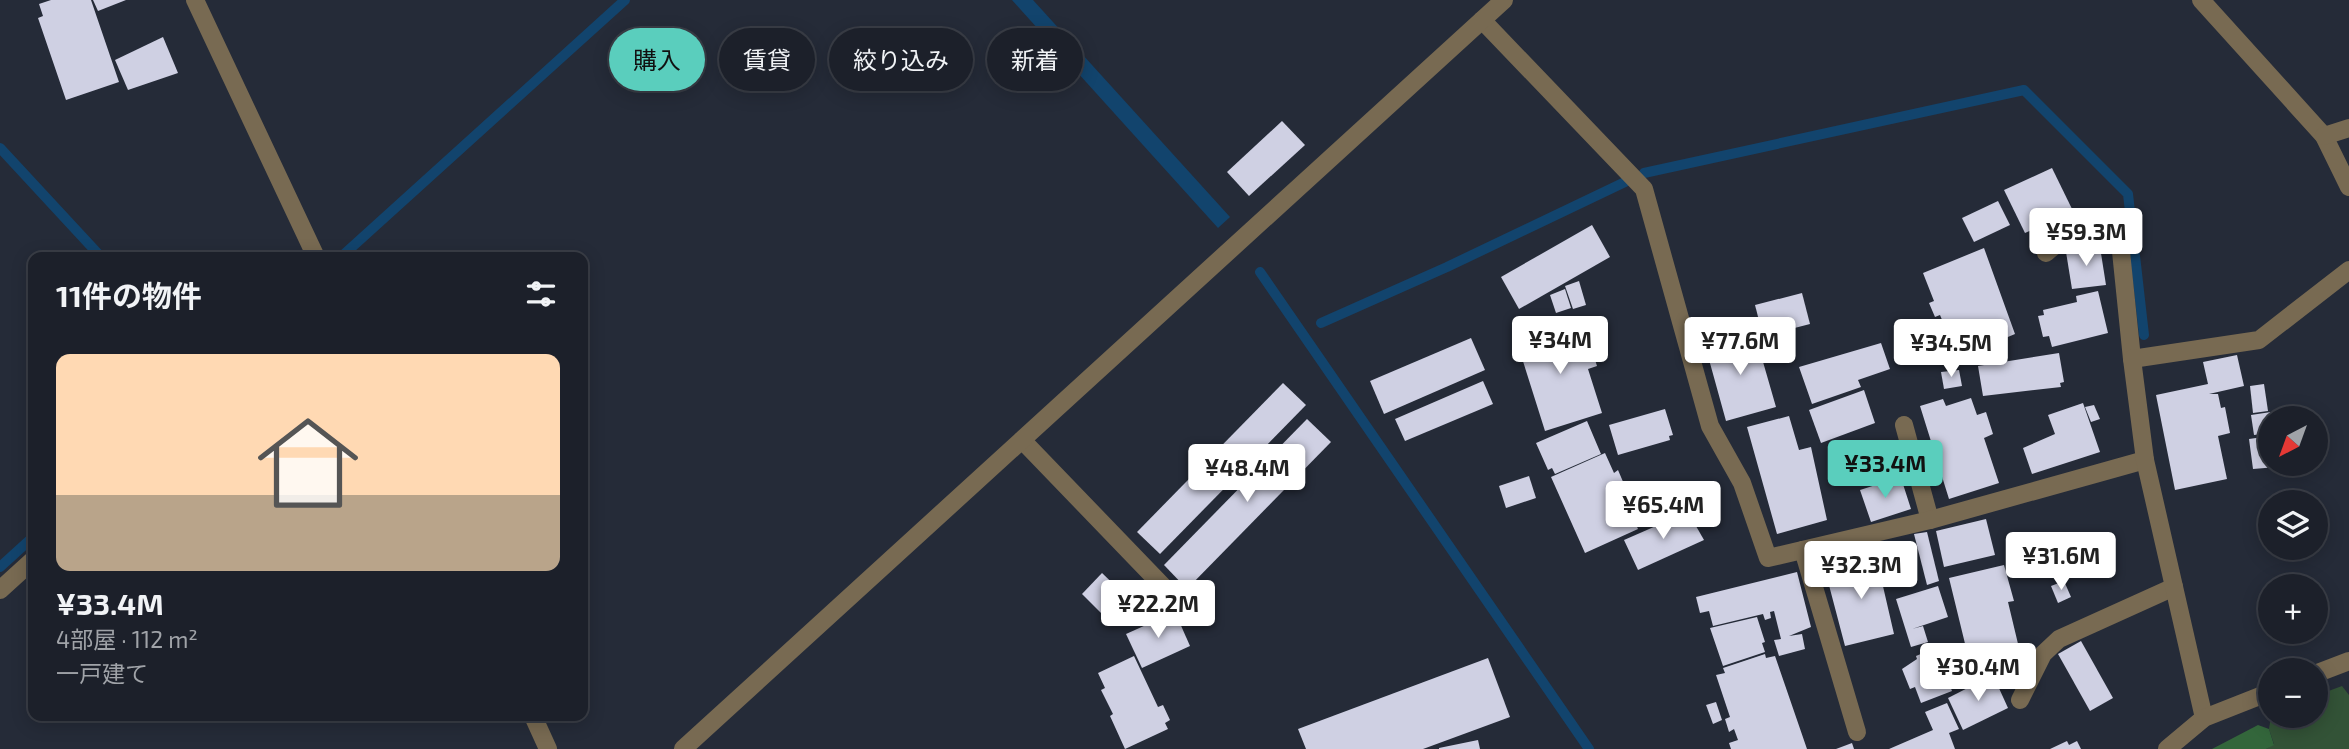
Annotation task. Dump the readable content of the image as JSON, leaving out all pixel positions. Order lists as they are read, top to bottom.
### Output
{
  "north": "bottom left",
  "page": {
    "chip": [
      "購入",
      "賃貸",
      "絞り込み",
      "新着"
    ],
    "price": [
      "¥59.3M",
      "¥34M",
      "¥77.6M",
      "¥34.5M",
      "¥33.4M",
      "¥48.4M",
      "¥65.4M",
      "¥31.6M",
      "¥32.3M",
      "¥22.2M",
      "¥30.4M"
    ],
    "heading": "11件の物件",
    "list": [
      {
        "name": "¥33.4M",
        "note": "4部屋 · 112 m² · 一戸建て"
      }
    ],
    "map_buttons": ["+", "−"]
  }
}
